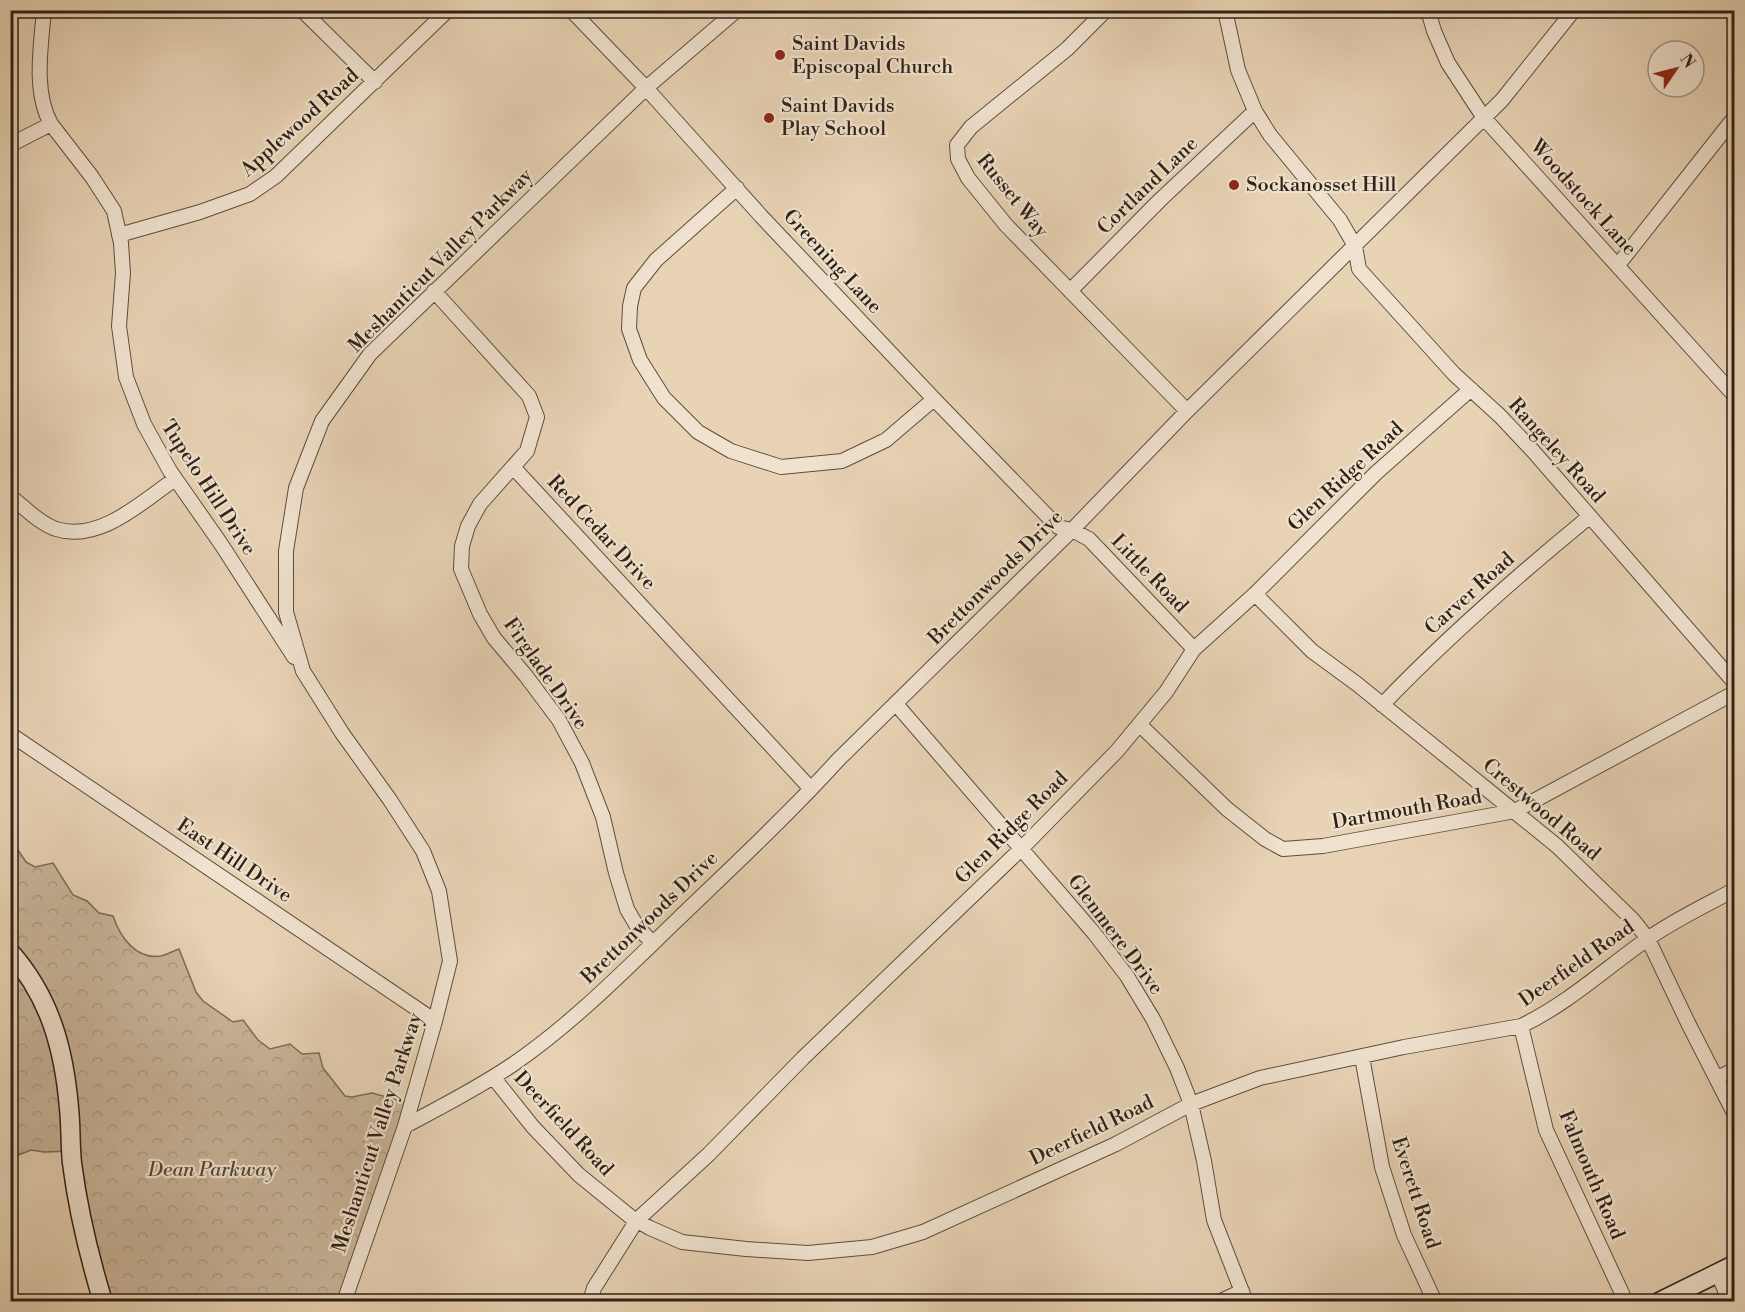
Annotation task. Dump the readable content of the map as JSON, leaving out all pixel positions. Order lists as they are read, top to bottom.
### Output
{
  "streets": {
    "street": [
      "Applewood Road",
      "Cortland Lane",
      "Russet Way",
      "Woodstock Lane",
      "Meshanticut Valley Parkway",
      "Greening Lane",
      "Rangeley Road",
      "Glen Ridge Road",
      "Tupelo Hill Drive",
      "Red Cedar Drive",
      "Little Road",
      "Brettonwoods Drive",
      "Carver Road",
      "Firglade Drive",
      "Dartmouth Road",
      "Crestwood Road",
      "East Hill Drive",
      "Glenmere Drive",
      "Deerfield Road",
      "Falmouth Road",
      "Everett Road"
    ]
  },
  "crossings": [
    ["Applewood Road", "Tupelo Hill Drive"],
    ["Cortland Lane", "Russet Way"],
    ["Cortland Lane", "Rangeley Road"],
    ["Russet Way", "Brettonwoods Drive"],
    ["Woodstock Lane", "Brettonwoods Drive"],
    ["Meshanticut Valley Parkway", "Greening Lane"],
    ["Meshanticut Valley Parkway", "Tupelo Hill Drive"],
    ["Meshanticut Valley Parkway", "Brettonwoods Drive"],
    ["Meshanticut Valley Parkway", "East Hill Drive"],
    ["Greening Lane", "Little Road"],
    ["Greening Lane", "Brettonwoods Drive"],
    ["Rangeley Road", "Glen Ridge Road"],
    ["Rangeley Road", "Brettonwoods Drive"],
    ["Rangeley Road", "Carver Road"],
    ["Glen Ridge Road", "Little Road"],
    ["Glen Ridge Road", "Dartmouth Road"],
    ["Glen Ridge Road", "Crestwood Road"],
    ["Glen Ridge Road", "Glenmere Drive"],
    ["Glen Ridge Road", "Deerfield Road"],
    ["Red Cedar Drive", "Brettonwoods Drive"],
    ["Red Cedar Drive", "Firglade Drive"],
    ["Little Road", "Brettonwoods Drive"],
    ["Brettonwoods Drive", "Firglade Drive"],
    ["Brettonwoods Drive", "Glenmere Drive"],
    ["Brettonwoods Drive", "Deerfield Road"],
    ["Carver Road", "Crestwood Road"],
    ["Dartmouth Road", "Crestwood Road"],
    ["Crestwood Road", "Deerfield Road"],
    ["Glenmere Drive", "Deerfield Road"],
    ["Deerfield Road", "Falmouth Road"],
    ["Deerfield Road", "Everett Road"]
  ],
  "parks": ["Dean Parkway"],
  "places": ["Saint Davids Episcopal Church", "Saint Davids Play School", "Sockanosset Hill"],
  "north": "top right"
}
